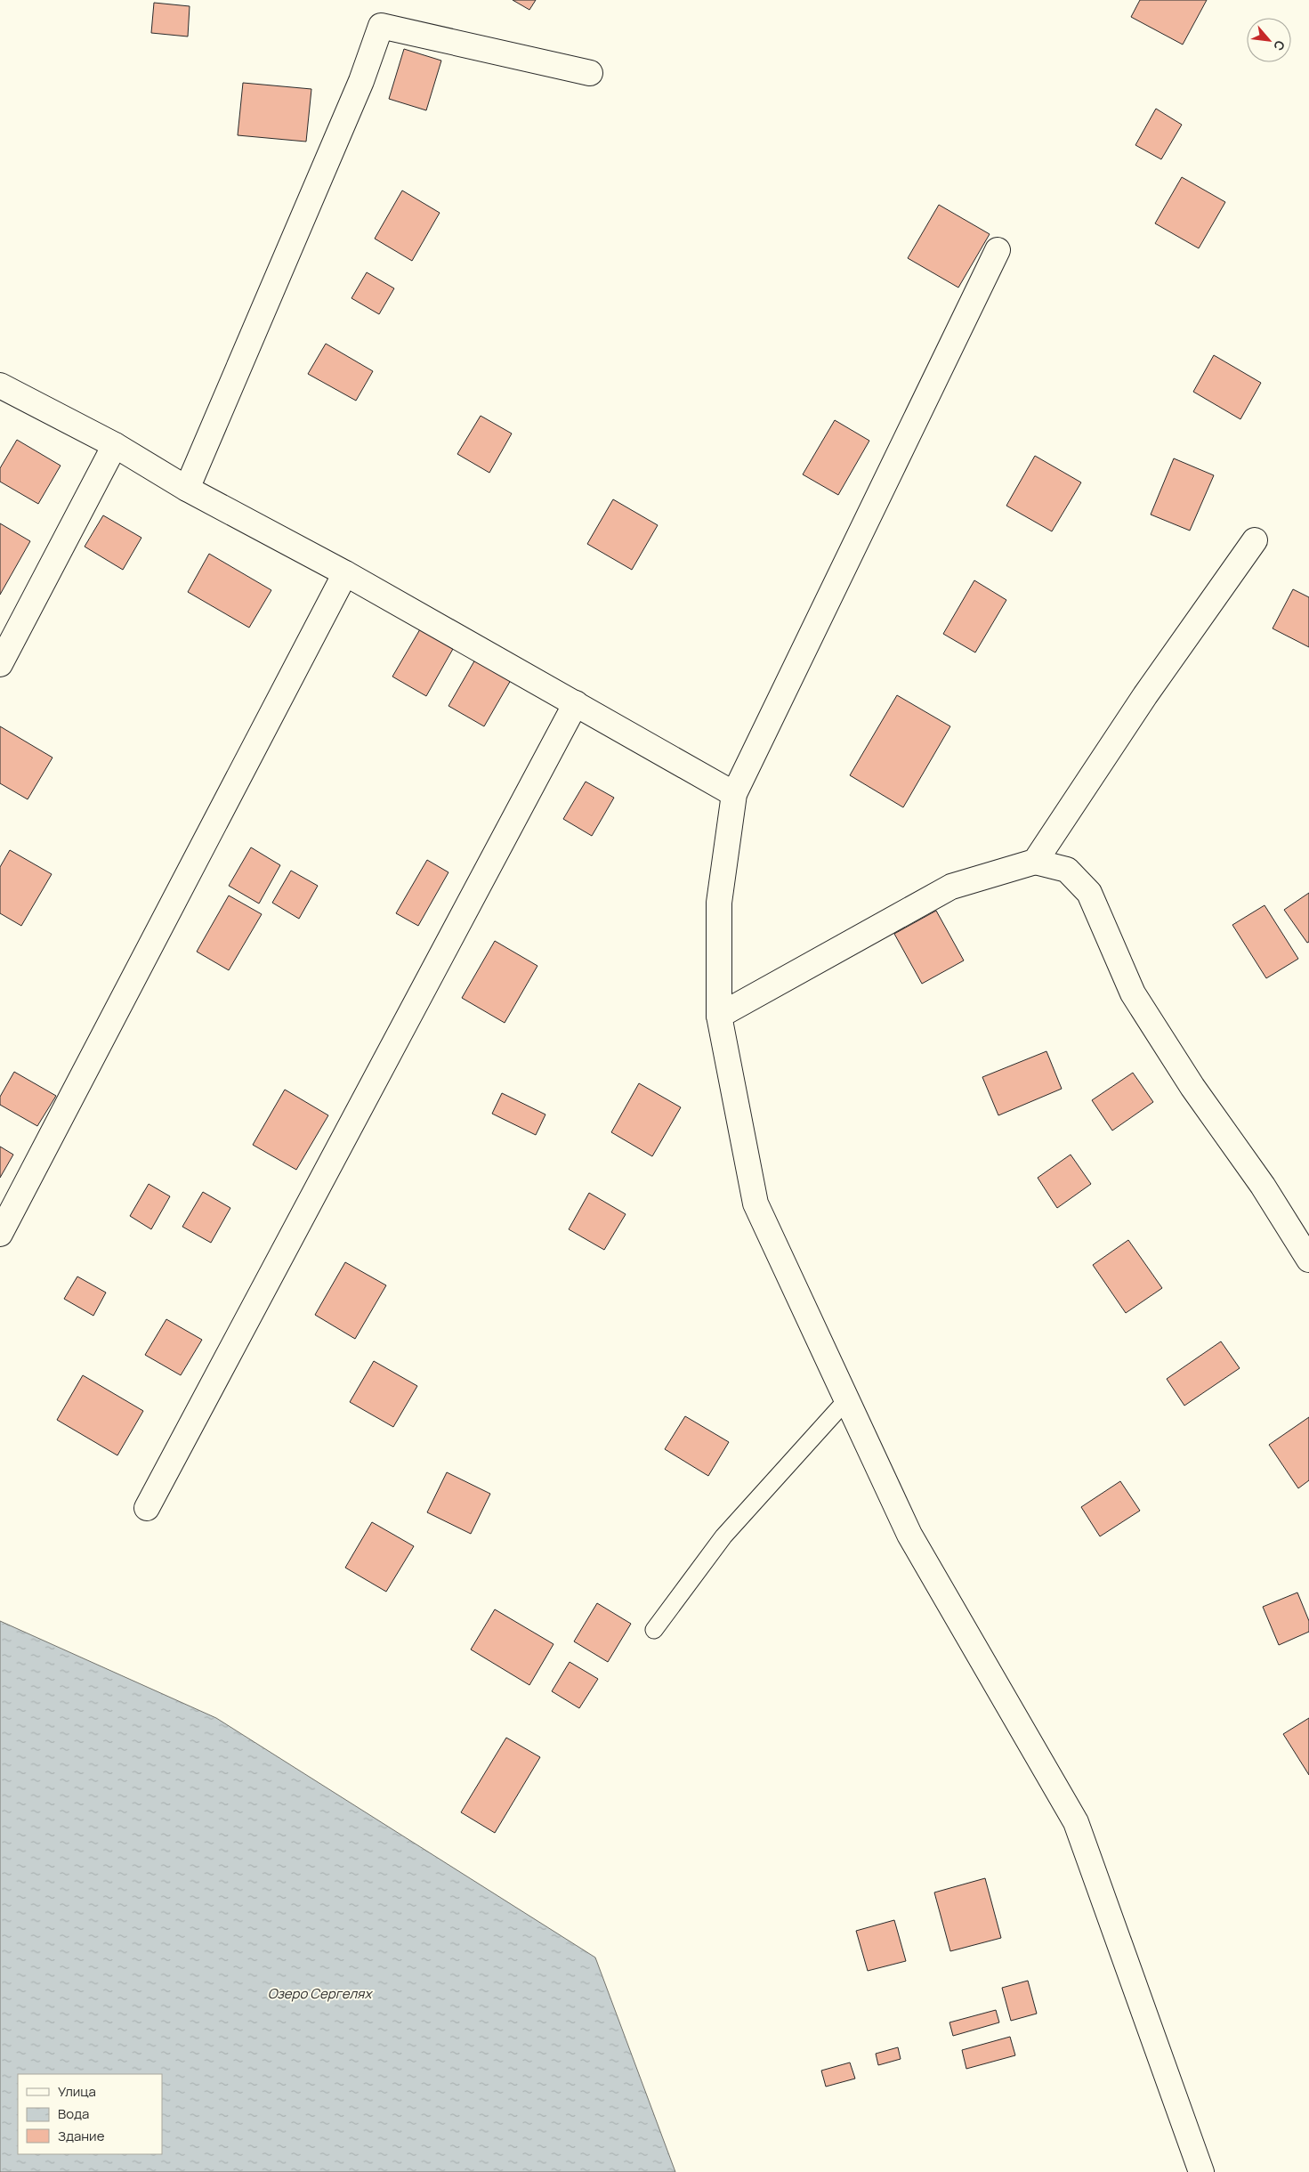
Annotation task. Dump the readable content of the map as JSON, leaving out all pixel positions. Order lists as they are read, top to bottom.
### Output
{
  "water": ["Озеро Сергелях"],
  "legend": ["Улица", "Вода", "Здание"],
  "north": "bottom right"
}
